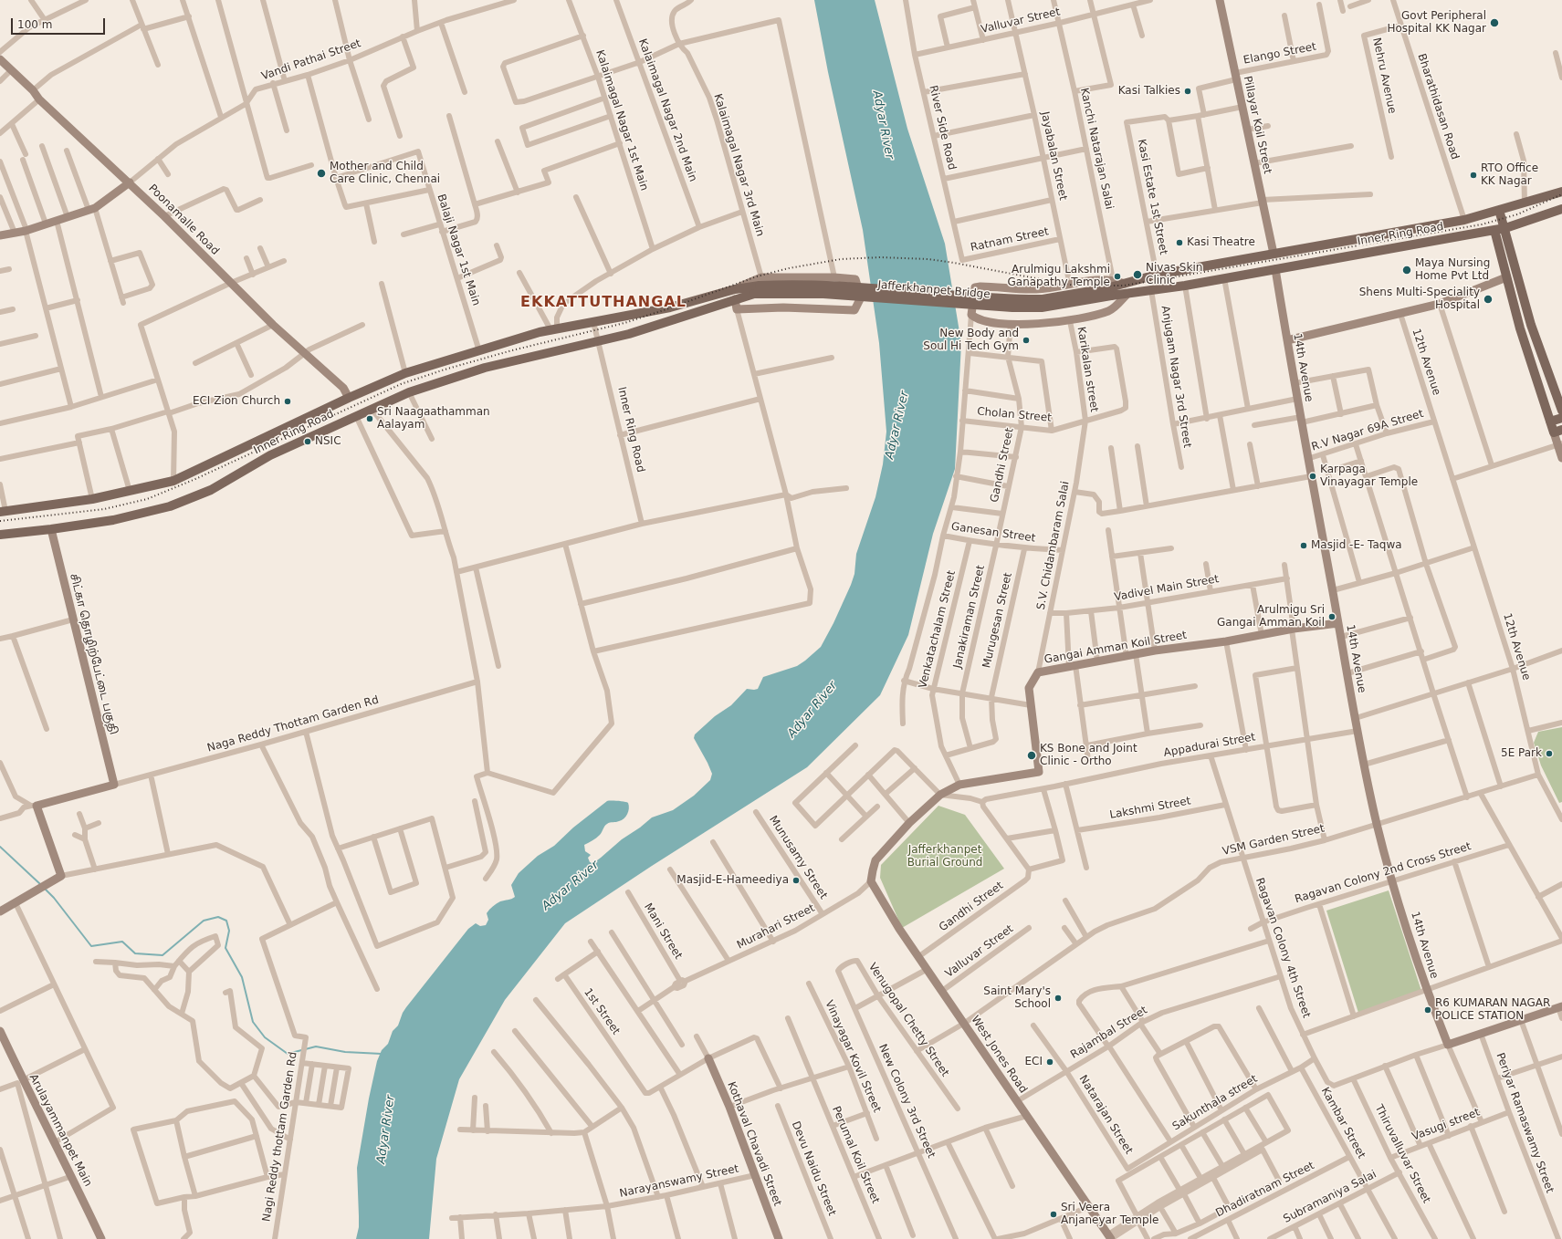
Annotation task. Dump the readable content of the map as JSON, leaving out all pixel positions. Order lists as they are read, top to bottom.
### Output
{
  "streets": {
    "main road": ["Inner Ring Road", "Jafferkhanpet Bridge"],
    "street": [
      "Valluvar Street",
      "Elango Street",
      "Vandi Pathai Street",
      "Nehru Avenue",
      "Bharathidasan Road",
      "Kalaimagal Nagar 2nd Main",
      "Kalaimagal Nagar 1st Main",
      "Pillayar Koil Street",
      "River Side Road",
      "Kanchi Natarajan Salai",
      "Jayabalan Street",
      "Kalaimagal Nagar 3rd Main",
      "Kasi Estate 1st Street",
      "Poonamalle Road",
      "Ratnam Street",
      "Balaji Nagar 1st Main",
      "12th Avenue",
      "14th Avenue",
      "Karikalan street",
      "Anjugam Nagar 3rd Street",
      "Cholan Street",
      "R.V Nagar 69A Street",
      "Gandhi Street",
      "Ganesan Street",
      "S.V. Chidambaram Salai",
      "Vadivel Main Street",
      "Janakiraman Street",
      "Murugesan Street",
      "Venkatachalam Street",
      "Gangai Amman Koil Street",
      "சிட்கா தொழிற்பேட்டை பகுதி",
      "Naga Reddy Thottam Garden Rd",
      "Appadurai Street",
      "Lakshmi Street",
      "VSM Garden Street",
      "Munusamy Street",
      "Ragavan Colony 2nd Cross Street",
      "Murahari Street",
      "Mani Street",
      "Ragavan Colony 4th Street",
      "1st Street",
      "Venugopal Chetty Street",
      "Rajambal Street",
      "West Jones Road",
      "Vinayagar Kovil Street",
      "New Colony 3rd Street",
      "Sakunthala street",
      "Natarajan Street",
      "Kambar Street",
      "Periyar Ramaswamy Street",
      "Vasugi street",
      "Arulayammanpet Main",
      "Nagi Reddy thottam Garden Rd",
      "Kothaval Chavadi Street",
      "Thiruvalluvar Street",
      "Perumal Koil Street",
      "Devu Naidu Street",
      "Narayanswamy Street",
      "Dhadiratnam Street",
      "Subramaniya Salai"
    ]
  },
  "crossings": [
    ["Valluvar Street", "River Side Road"],
    ["Valluvar Street", "Kanchi Natarajan Salai"],
    ["Valluvar Street", "Jayabalan Street"],
    ["Valluvar Street", "West Jones Road"],
    ["Elango Street", "Pillayar Koil Street"],
    ["Vandi Pathai Street", "Poonamalle Road"],
    ["Nehru Avenue", "Bharathidasan Road"],
    ["Bharathidasan Road", "Inner Ring Road"],
    ["Pillayar Koil Street", "Inner Ring Road"],
    ["River Side Road", "Ratnam Street"],
    ["Jayabalan Street", "Ratnam Street"],
    ["Kalaimagal Nagar 3rd Main", "Inner Ring Road"],
    ["Kalaimagal Nagar 3rd Main", "Jafferkhanpet Bridge"],
    ["Kasi Estate 1st Street", "Inner Ring Road"],
    ["Poonamalle Road", "Inner Ring Road"],
    ["Inner Ring Road", "Balaji Nagar 1st Main"],
    ["Inner Ring Road", "Jafferkhanpet Bridge"],
    ["Inner Ring Road", "14th Avenue"],
    ["Inner Ring Road", "Anjugam Nagar 3rd Street"],
    ["Inner Ring Road", "சிட்கா தொழிற்பேட்டை பகுதி"],
    ["12th Avenue", "R.V Nagar 69A Street"],
    ["12th Avenue", "VSM Garden Street"],
    ["14th Avenue", "R.V Nagar 69A Street"],
    ["14th Avenue", "Gangai Amman Koil Street"],
    ["14th Avenue", "Appadurai Street"],
    ["14th Avenue", "VSM Garden Street"],
    ["14th Avenue", "Ragavan Colony 2nd Cross Street"],
    ["14th Avenue", "Ragavan Colony 4th Street"],
    ["Karikalan street", "Cholan Street"],
    ["Karikalan street", "S.V. Chidambaram Salai"],
    ["Cholan Street", "Gandhi Street"],
    ["Cholan Street", "S.V. Chidambaram Salai"],
    ["Gandhi Street", "Ganesan Street"],
    ["Gandhi Street", "Janakiraman Street"],
    ["Gandhi Street", "West Jones Road"],
    ["Ganesan Street", "S.V. Chidambaram Salai"],
    ["Ganesan Street", "Janakiraman Street"],
    ["Ganesan Street", "Murugesan Street"],
    ["Ganesan Street", "Venkatachalam Street"],
    ["S.V. Chidambaram Salai", "Vadivel Main Street"],
    ["S.V. Chidambaram Salai", "Gangai Amman Koil Street"],
    ["Janakiraman Street", "Murugesan Street"],
    ["Venkatachalam Street", "Gangai Amman Koil Street"],
    ["Gangai Amman Koil Street", "Murahari Street"],
    ["Gangai Amman Koil Street", "West Jones Road"],
    ["சிட்கா தொழிற்பேட்டை பகுதி", "Naga Reddy Thottam Garden Rd"],
    ["Appadurai Street", "Ragavan Colony 4th Street"],
    ["Lakshmi Street", "Ragavan Colony 4th Street"],
    ["VSM Garden Street", "Ragavan Colony 4th Street"],
    ["VSM Garden Street", "Venugopal Chetty Street"],
    ["VSM Garden Street", "West Jones Road"],
    ["Munusamy Street", "Murahari Street"],
    ["Ragavan Colony 2nd Cross Street", "Ragavan Colony 4th Street"],
    ["Murahari Street", "Mani Street"],
    ["Murahari Street", "West Jones Road"],
    ["Ragavan Colony 4th Street", "Rajambal Street"],
    ["Ragavan Colony 4th Street", "Sakunthala street"],
    ["Ragavan Colony 4th Street", "Thiruvalluvar Street"],
    ["Venugopal Chetty Street", "New Colony 3rd Street"],
    ["Rajambal Street", "West Jones Road"],
    ["Rajambal Street", "Natarajan Street"],
    ["Sakunthala street", "Natarajan Street"],
    ["Sakunthala street", "Kambar Street"],
    ["Kambar Street", "Dhadiratnam Street"],
    ["Kambar Street", "Subramaniya Salai"],
    ["Periyar Ramaswamy Street", "Vasugi street"],
    ["Vasugi street", "Thiruvalluvar Street"],
    ["Kothaval Chavadi Street", "Narayanswamy Street"],
    ["Thiruvalluvar Street", "Subramaniya Salai"]
  ],
  "districts": ["EKKATTUTHANGAL"],
  "water": ["Adyar River"],
  "parks": ["Jafferkhanpet Burial Ground"],
  "places": [
    "Govt Peripheral Hospital KK Nagar",
    "Kasi Talkies",
    "Mother and Child Care Clinic, Chennai",
    "RTO Office KK Nagar",
    "Kasi Theatre",
    "Maya Nursing Home Pvt Ltd",
    "Nivas Skin Clinic",
    "Arulmigu Lakshmi Ganapathy Temple",
    "Shens Multi-Speciality Hospital",
    "New Body and Soul Hi Tech Gym",
    "ECI Zion Church",
    "Sri Naagaathamman Aalayam",
    "NSIC",
    "Karpaga Vinayagar Temple",
    "Masjid -E- Taqwa",
    "Arulmigu Sri Gangai Amman Koil",
    "5E Park",
    "KS Bone and Joint Clinic - Ortho",
    "Masjid-E-Hameediya",
    "Saint Mary's School",
    "R6 KUMARAN NAGAR POLICE STATION",
    "ECI",
    "Sri Veera Anjaneyar Temple"
  ],
  "scale_bar": "100 m"
}
